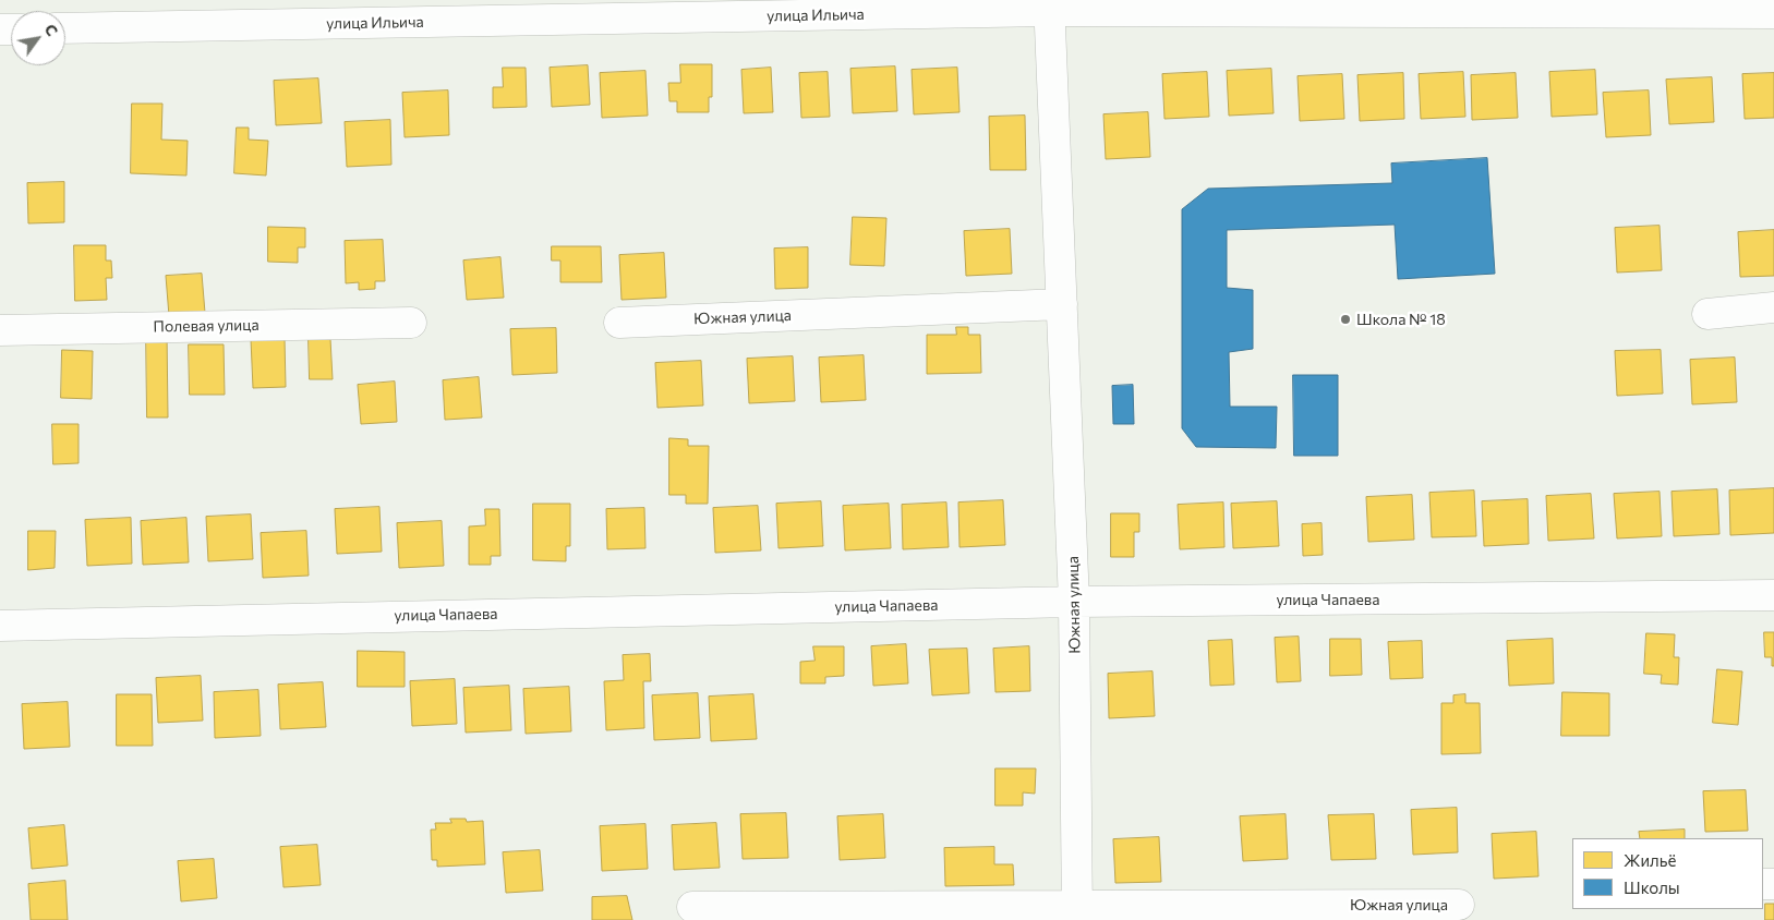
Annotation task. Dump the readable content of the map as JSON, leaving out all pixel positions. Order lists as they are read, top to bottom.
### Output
{
  "streets": {
    "street": [
      "улица Ильича",
      "Южная улица",
      "Полевая улица",
      "улица Чапаева"
    ]
  },
  "crossings": [
    ["улица Ильича", "Южная улица"],
    ["Южная улица", "улица Чапаева"]
  ],
  "places": ["Школа № 18"],
  "legend": ["Жильё", "Школы"],
  "north": "top right"
}
